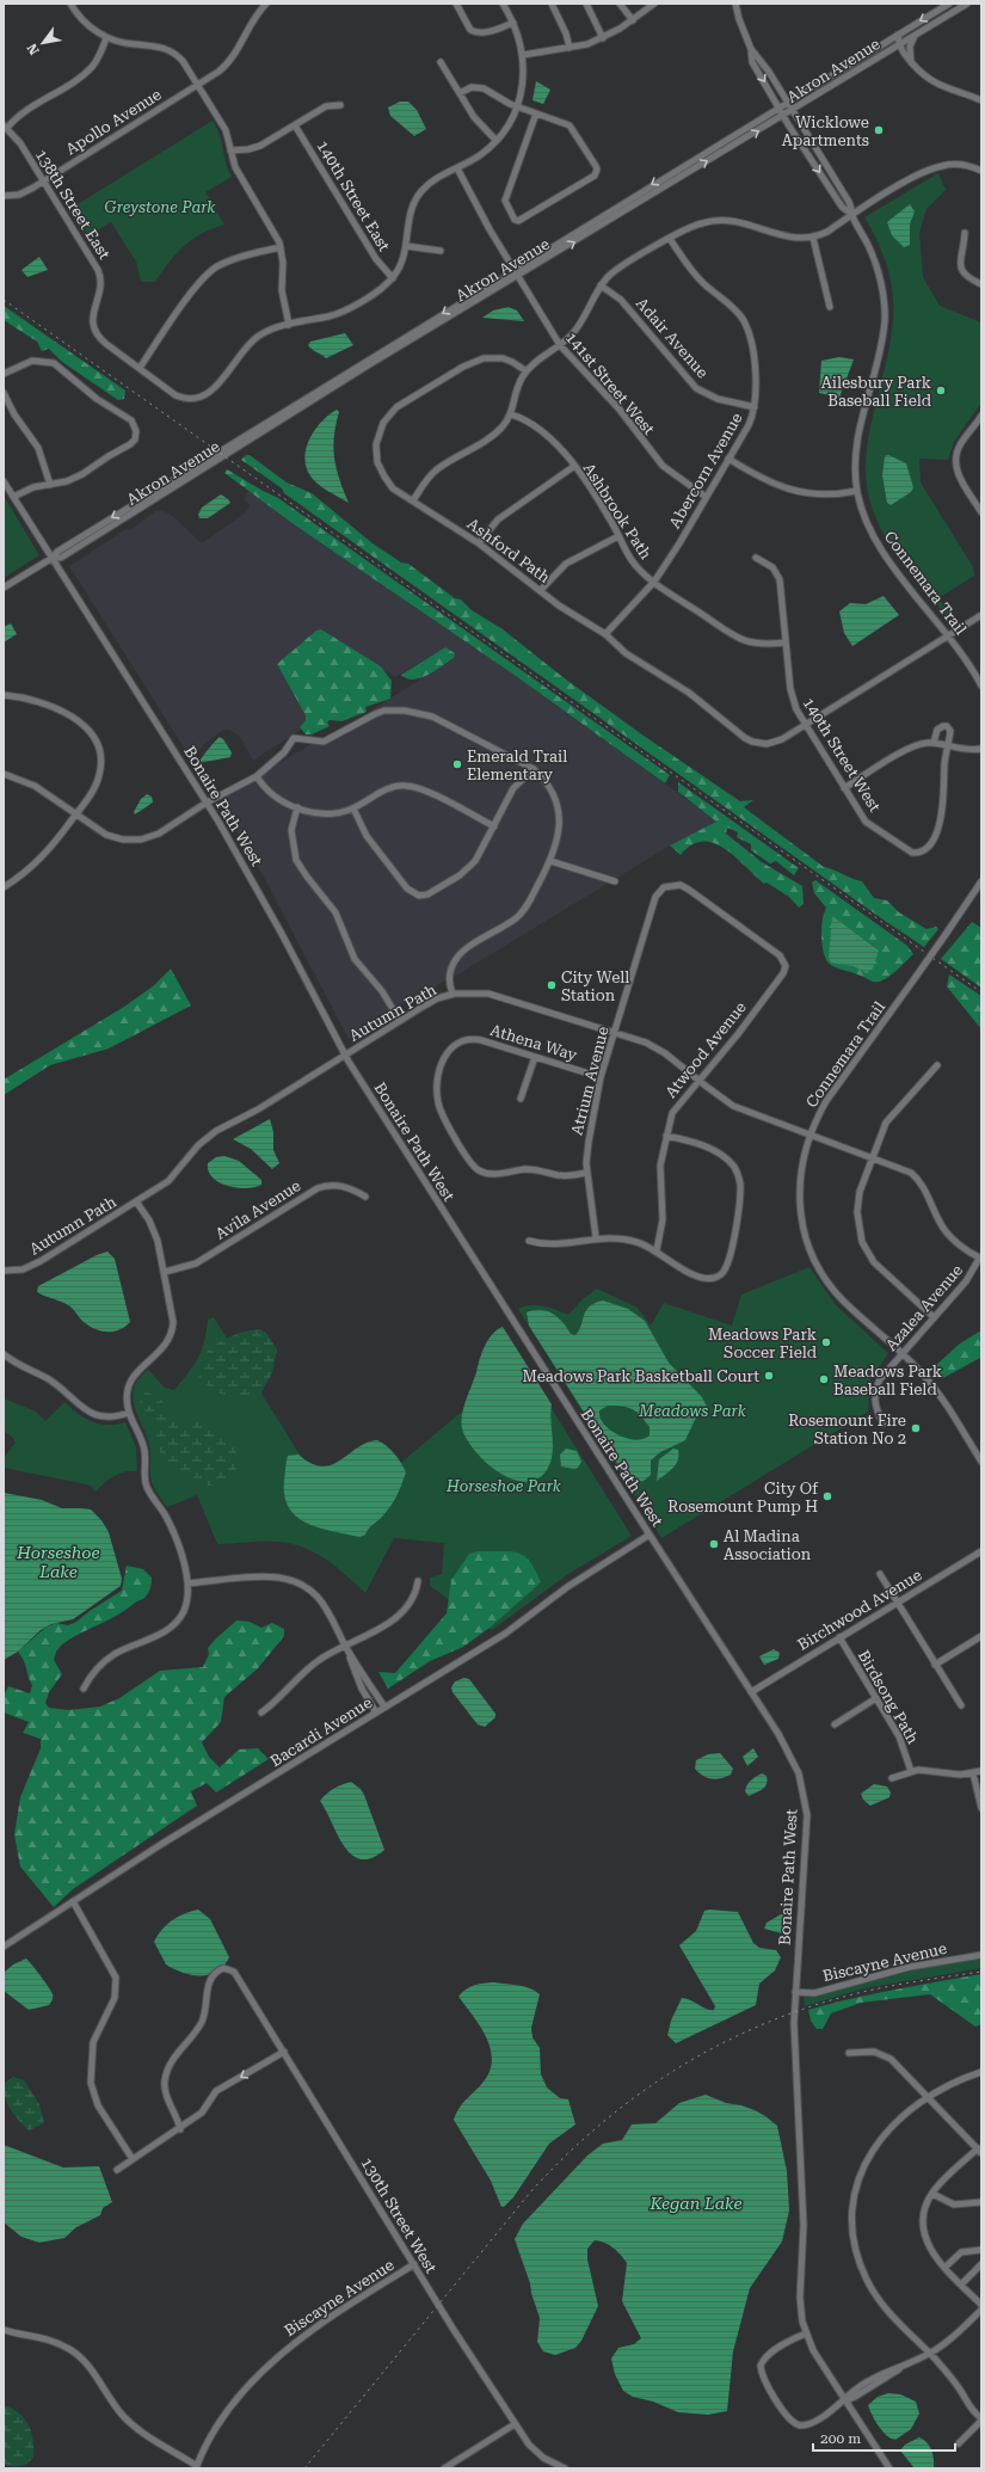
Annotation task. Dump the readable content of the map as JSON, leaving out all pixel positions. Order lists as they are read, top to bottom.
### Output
{
  "streets": {
    "street": [
      "Akron Avenue",
      "Apollo Avenue",
      "140th Street East",
      "138th Street East",
      "Adair Avenue",
      "141st Street West",
      "Abercorn Avenue",
      "Ashbrook Path",
      "Ashford Path",
      "Connemara Trail",
      "140th Street West",
      "Bonaire Path West",
      "Autumn Path",
      "Athena Way",
      "Atwood Avenue",
      "Atrium Avenue",
      "Avila Avenue",
      "Azalea Avenue",
      "Birchwood Avenue",
      "Birdsong Path",
      "Bacardi Avenue",
      "Biscayne Avenue",
      "130th Street West"
    ]
  },
  "crossings": [
    ["Akron Avenue", "141st Street West"],
    ["Akron Avenue", "Connemara Trail"],
    ["Akron Avenue", "Bonaire Path West"],
    ["Apollo Avenue", "138th Street East"],
    ["140th Street East", "138th Street East"],
    ["Adair Avenue", "Abercorn Avenue"],
    ["141st Street West", "Abercorn Avenue"],
    ["Abercorn Avenue", "Ashbrook Path"],
    ["Abercorn Avenue", "Ashford Path"],
    ["Ashbrook Path", "140th Street West"],
    ["Ashford Path", "Connemara Trail"],
    ["Ashford Path", "140th Street West"],
    ["Connemara Trail", "Autumn Path"],
    ["Connemara Trail", "Azalea Avenue"],
    ["Bonaire Path West", "Autumn Path"],
    ["Bonaire Path West", "Birchwood Avenue"],
    ["Bonaire Path West", "Bacardi Avenue"],
    ["Bonaire Path West", "Biscayne Avenue"],
    ["Autumn Path", "Atwood Avenue"],
    ["Autumn Path", "Atrium Avenue"],
    ["Autumn Path", "Azalea Avenue"],
    ["Athena Way", "Atrium Avenue"],
    ["Atwood Avenue", "Atrium Avenue"],
    ["Birchwood Avenue", "Birdsong Path"],
    ["Biscayne Avenue", "130th Street West"]
  ],
  "water": ["Horseshoe Lake", "Kegan Lake"],
  "parks": ["Greystone Park", "Meadows Park", "Horseshoe Park"],
  "places": [
    "Wicklowe Apartments",
    "Ailesbury Park Baseball Field",
    "Emerald Trail Elementary",
    "City Well Station",
    "Meadows Park Soccer Field",
    "Meadows Park Basketball Court",
    "Meadows Park Baseball Field",
    "Rosemount Fire Station No 2",
    "City Of Rosemount Pump H",
    "Al Madina Association"
  ],
  "scale_bar": "200 m",
  "north": "bottom left"
}
